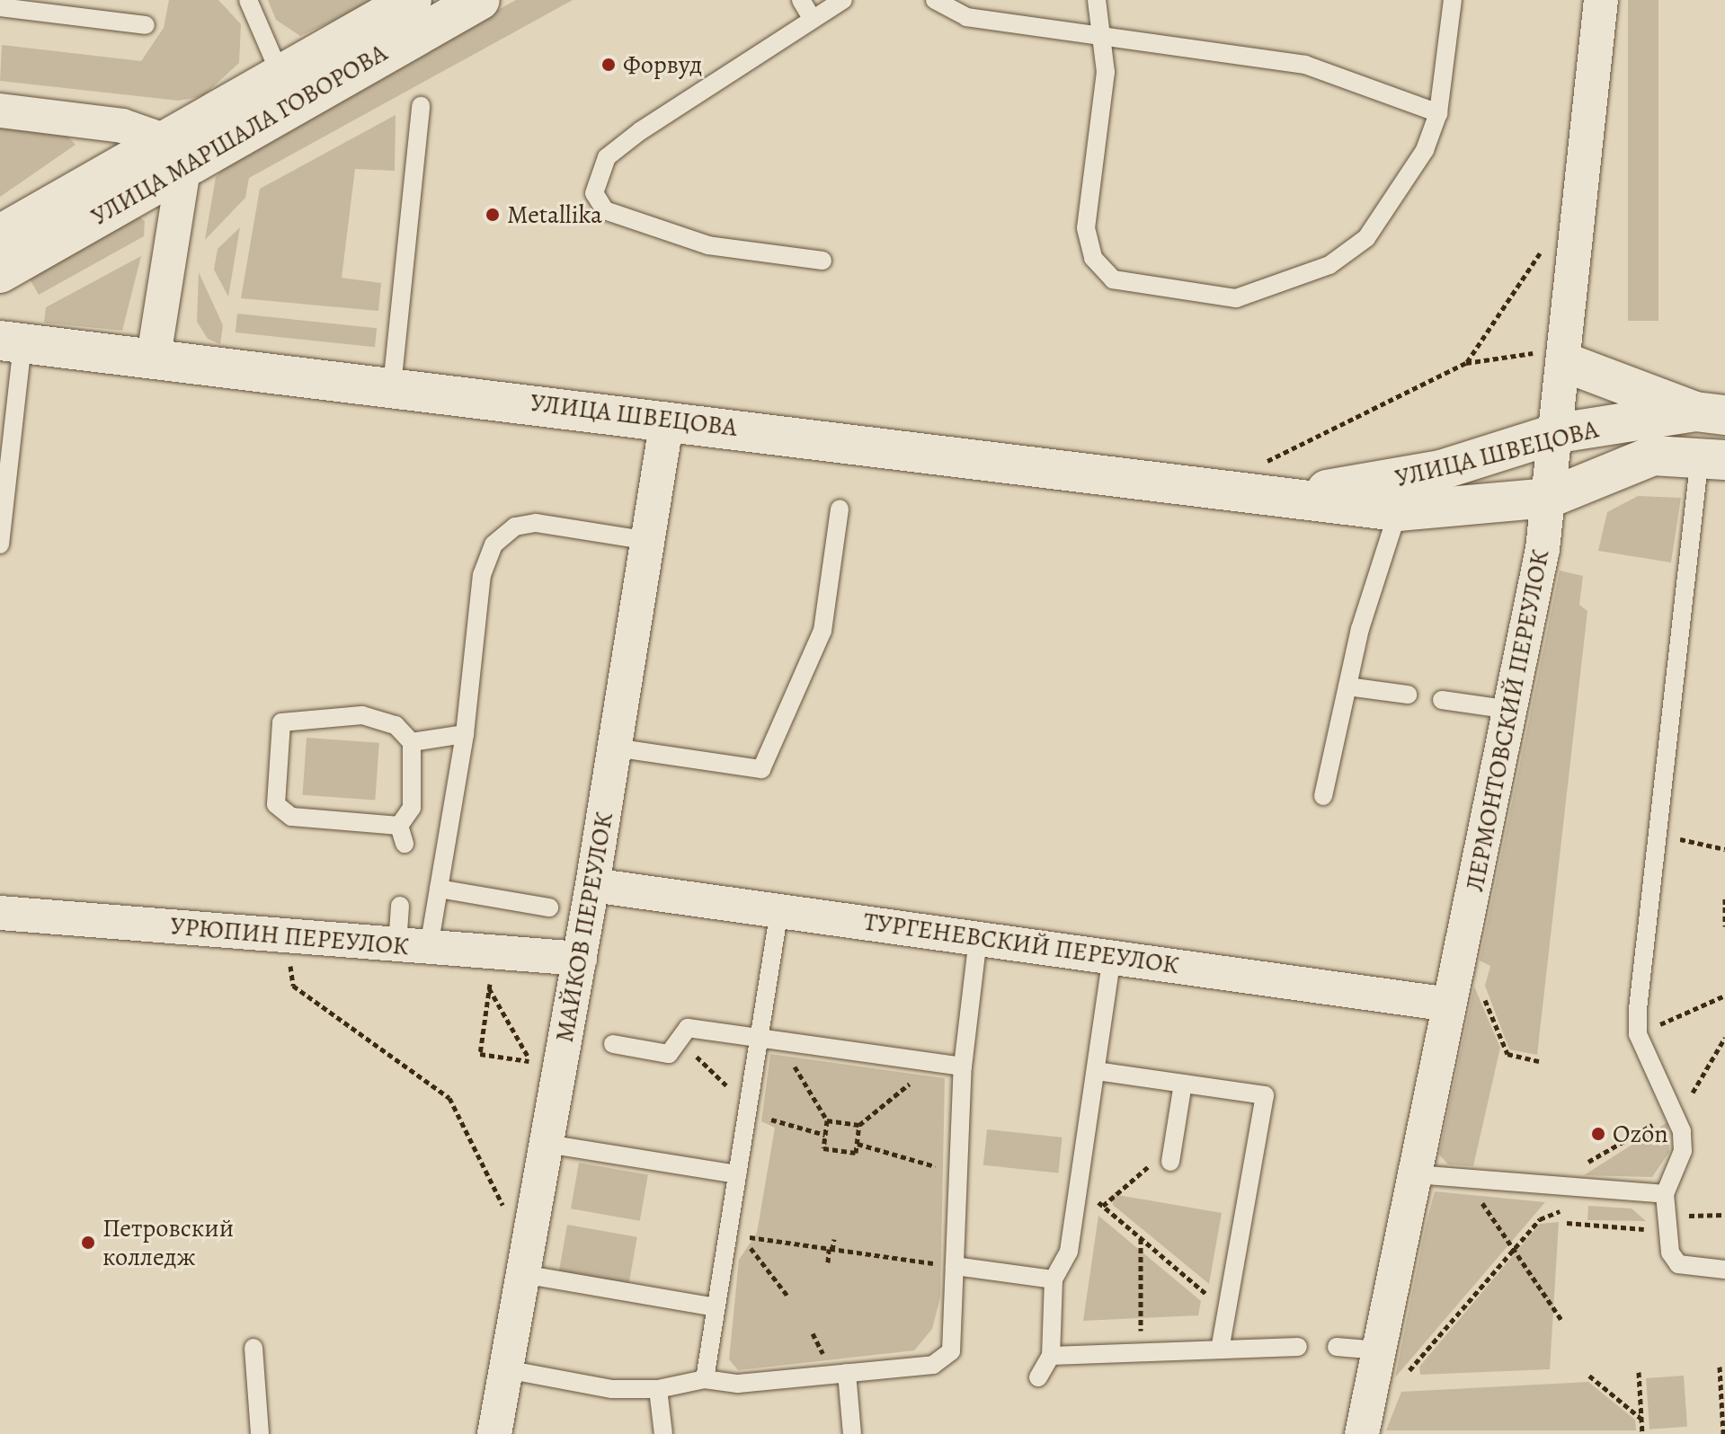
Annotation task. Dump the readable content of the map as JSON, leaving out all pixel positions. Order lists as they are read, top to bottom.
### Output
{
  "streets": {
    "street": [
      "УЛИЦА МАРШАЛА ГОВОРОВА",
      "УЛИЦА ШВЕЦОВА",
      "ЛЕРМОНТОВСКИЙ ПЕРЕУЛОК",
      "МАЙКОВ ПЕРЕУЛОК",
      "УРЮПИН ПЕРЕУЛОК",
      "ТУРГЕНЕВСКИЙ ПЕРЕУЛОК"
    ]
  },
  "crossings": [
    ["УЛИЦА ШВЕЦОВА", "ЛЕРМОНТОВСКИЙ ПЕРЕУЛОК"],
    ["УЛИЦА ШВЕЦОВА", "МАЙКОВ ПЕРЕУЛОК"],
    ["ЛЕРМОНТОВСКИЙ ПЕРЕУЛОК", "ТУРГЕНЕВСКИЙ ПЕРЕУЛОК"],
    ["МАЙКОВ ПЕРЕУЛОК", "УРЮПИН ПЕРЕУЛОК"],
    ["МАЙКОВ ПЕРЕУЛОК", "ТУРГЕНЕВСКИЙ ПЕРЕУЛОК"]
  ],
  "places": [
    "Форвуд",
    "Metallika",
    "Ozon",
    "Петровский колледж"
  ]
}
